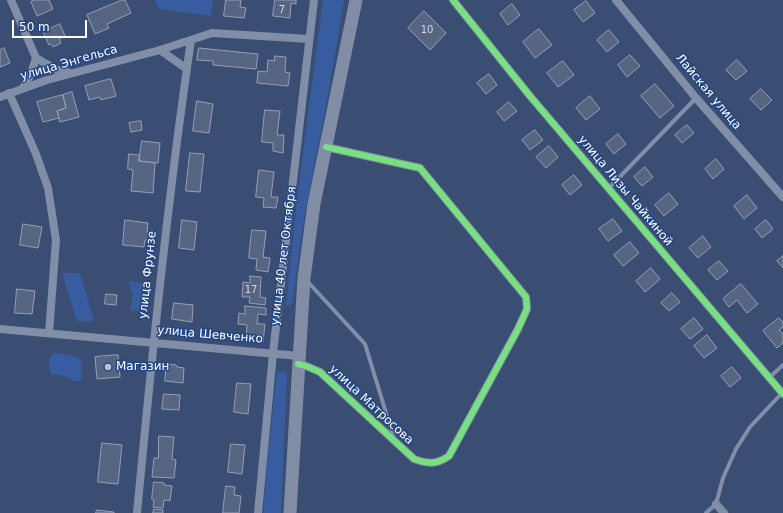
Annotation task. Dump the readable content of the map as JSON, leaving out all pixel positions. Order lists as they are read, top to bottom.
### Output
{
  "streets": {
    "main road": ["улица 40 лет Октября"],
    "street": [
      "улица Энгельса",
      "Лайская улица",
      "улица Лизы Чайкиной",
      "улица Фрунзе",
      "улица Шевченко",
      "улица Матросова"
    ]
  },
  "crossings": [
    ["улица Энгельса", "улица 40 лет Октября"],
    ["улица Энгельса", "улица Фрунзе"],
    ["улица 40 лет Октября", "улица Шевченко"],
    ["улица 40 лет Октября", "улица Матросова"],
    ["улица Фрунзе", "улица Шевченко"],
    ["улица Шевченко", "улица Матросова"]
  ],
  "places": ["Магазин"],
  "house_numbers": ["7", "10", "17"],
  "scale_bar": "50 m"
}
